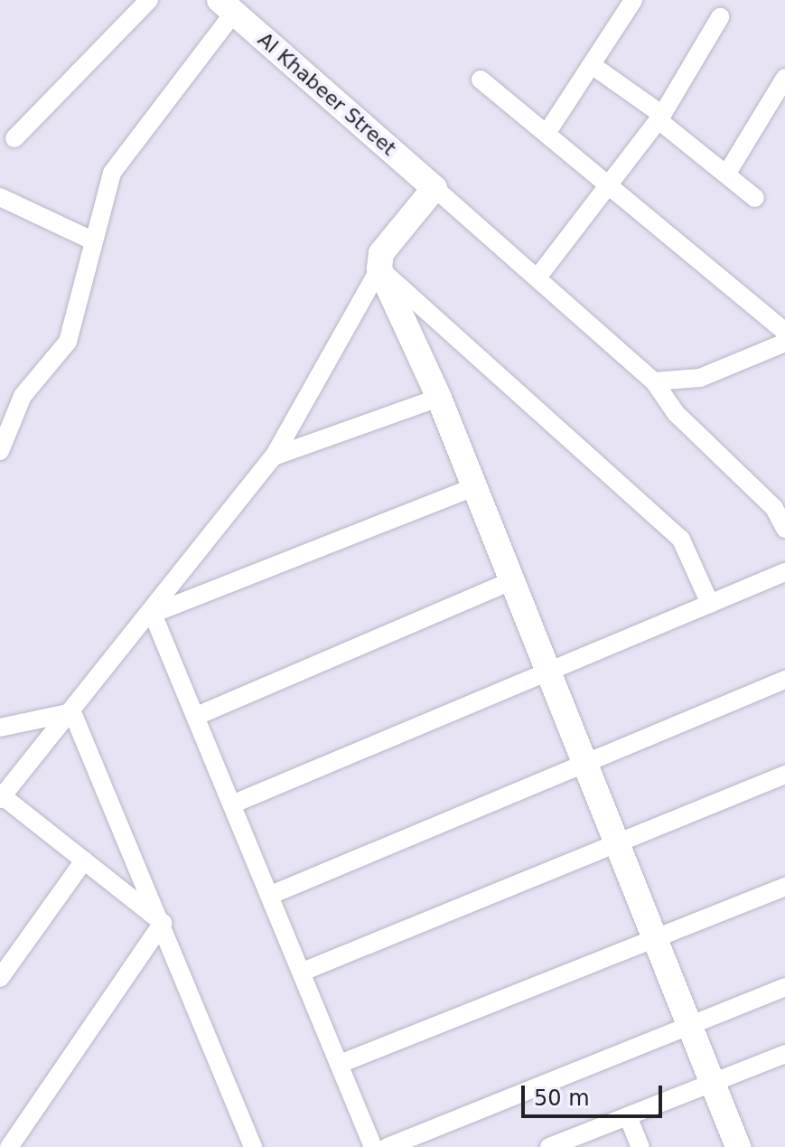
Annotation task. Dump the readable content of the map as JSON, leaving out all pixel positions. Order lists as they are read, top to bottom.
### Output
{
  "streets": {
    "street": ["Al Khabeer Street"]
  },
  "scale_bar": "50 m"
}
